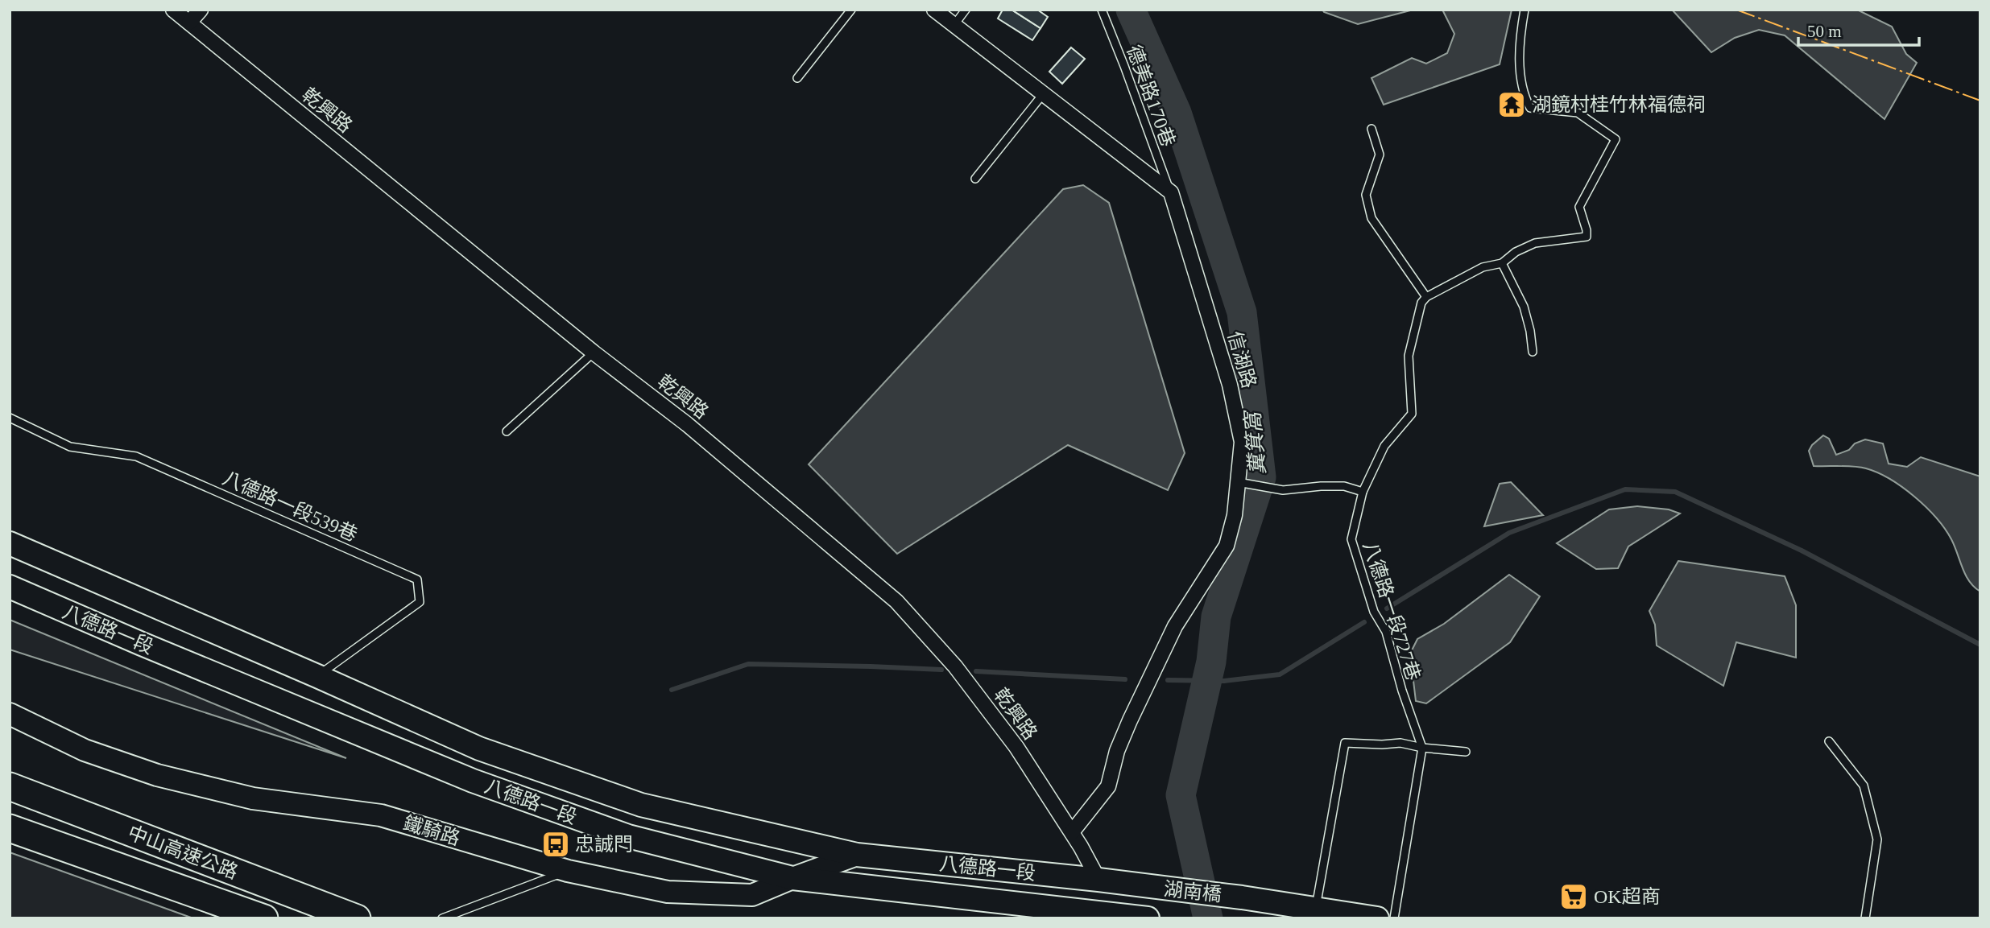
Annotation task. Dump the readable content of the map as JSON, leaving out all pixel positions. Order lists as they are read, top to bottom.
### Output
{
  "streets": {
    "highway": ["中山高速公路"],
    "main road": ["八德路一段", "鐵騎路", "湖南橋"],
    "street": ["乾興路", "信湖路"],
    "lane": ["德美路170巷", "八德路一段539巷", "八德路一段727巷"]
  },
  "crossings": [
    ["德美路170巷", "信湖路"],
    ["乾興路", "信湖路"],
    ["乾興路", "八德路一段"],
    ["八德路一段539巷", "八德路一段"],
    ["八德路一段", "鐵騎路"],
    ["八德路一段", "湖南橋"]
  ],
  "water": ["糞箕窩"],
  "places": {
    "temple": ["湖鏡村桂竹林福德祠"],
    "bus stop": ["忠誠門"],
    "supermarket": ["OK超商"]
  },
  "scale_bar": "50 m"
}
